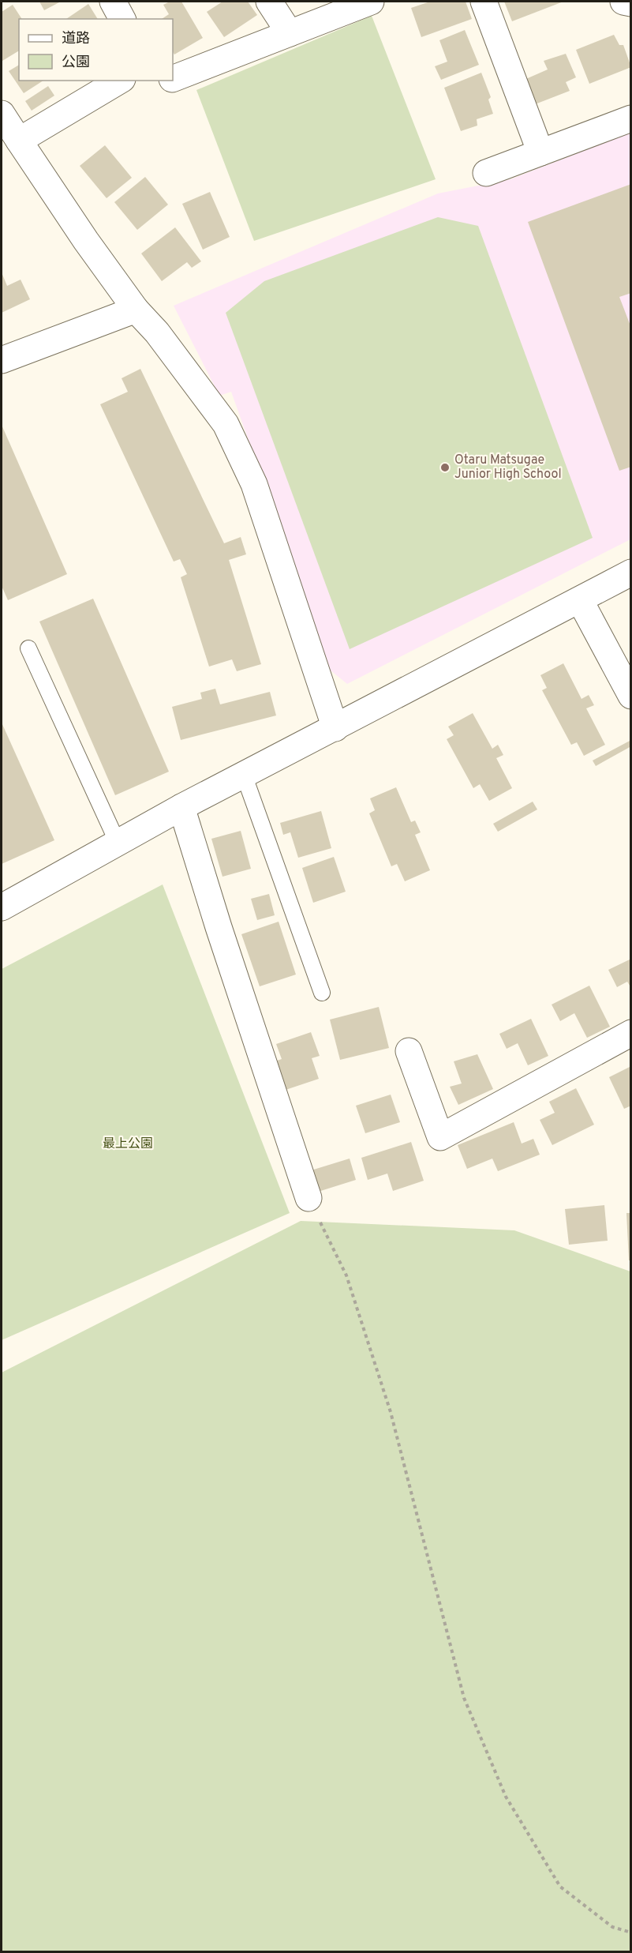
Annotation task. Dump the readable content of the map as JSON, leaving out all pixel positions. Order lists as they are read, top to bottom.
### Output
{
  "parks": ["最上公園"],
  "places": ["Otaru Matsugae Junior High School"],
  "legend": ["道路", "公園"]
}
